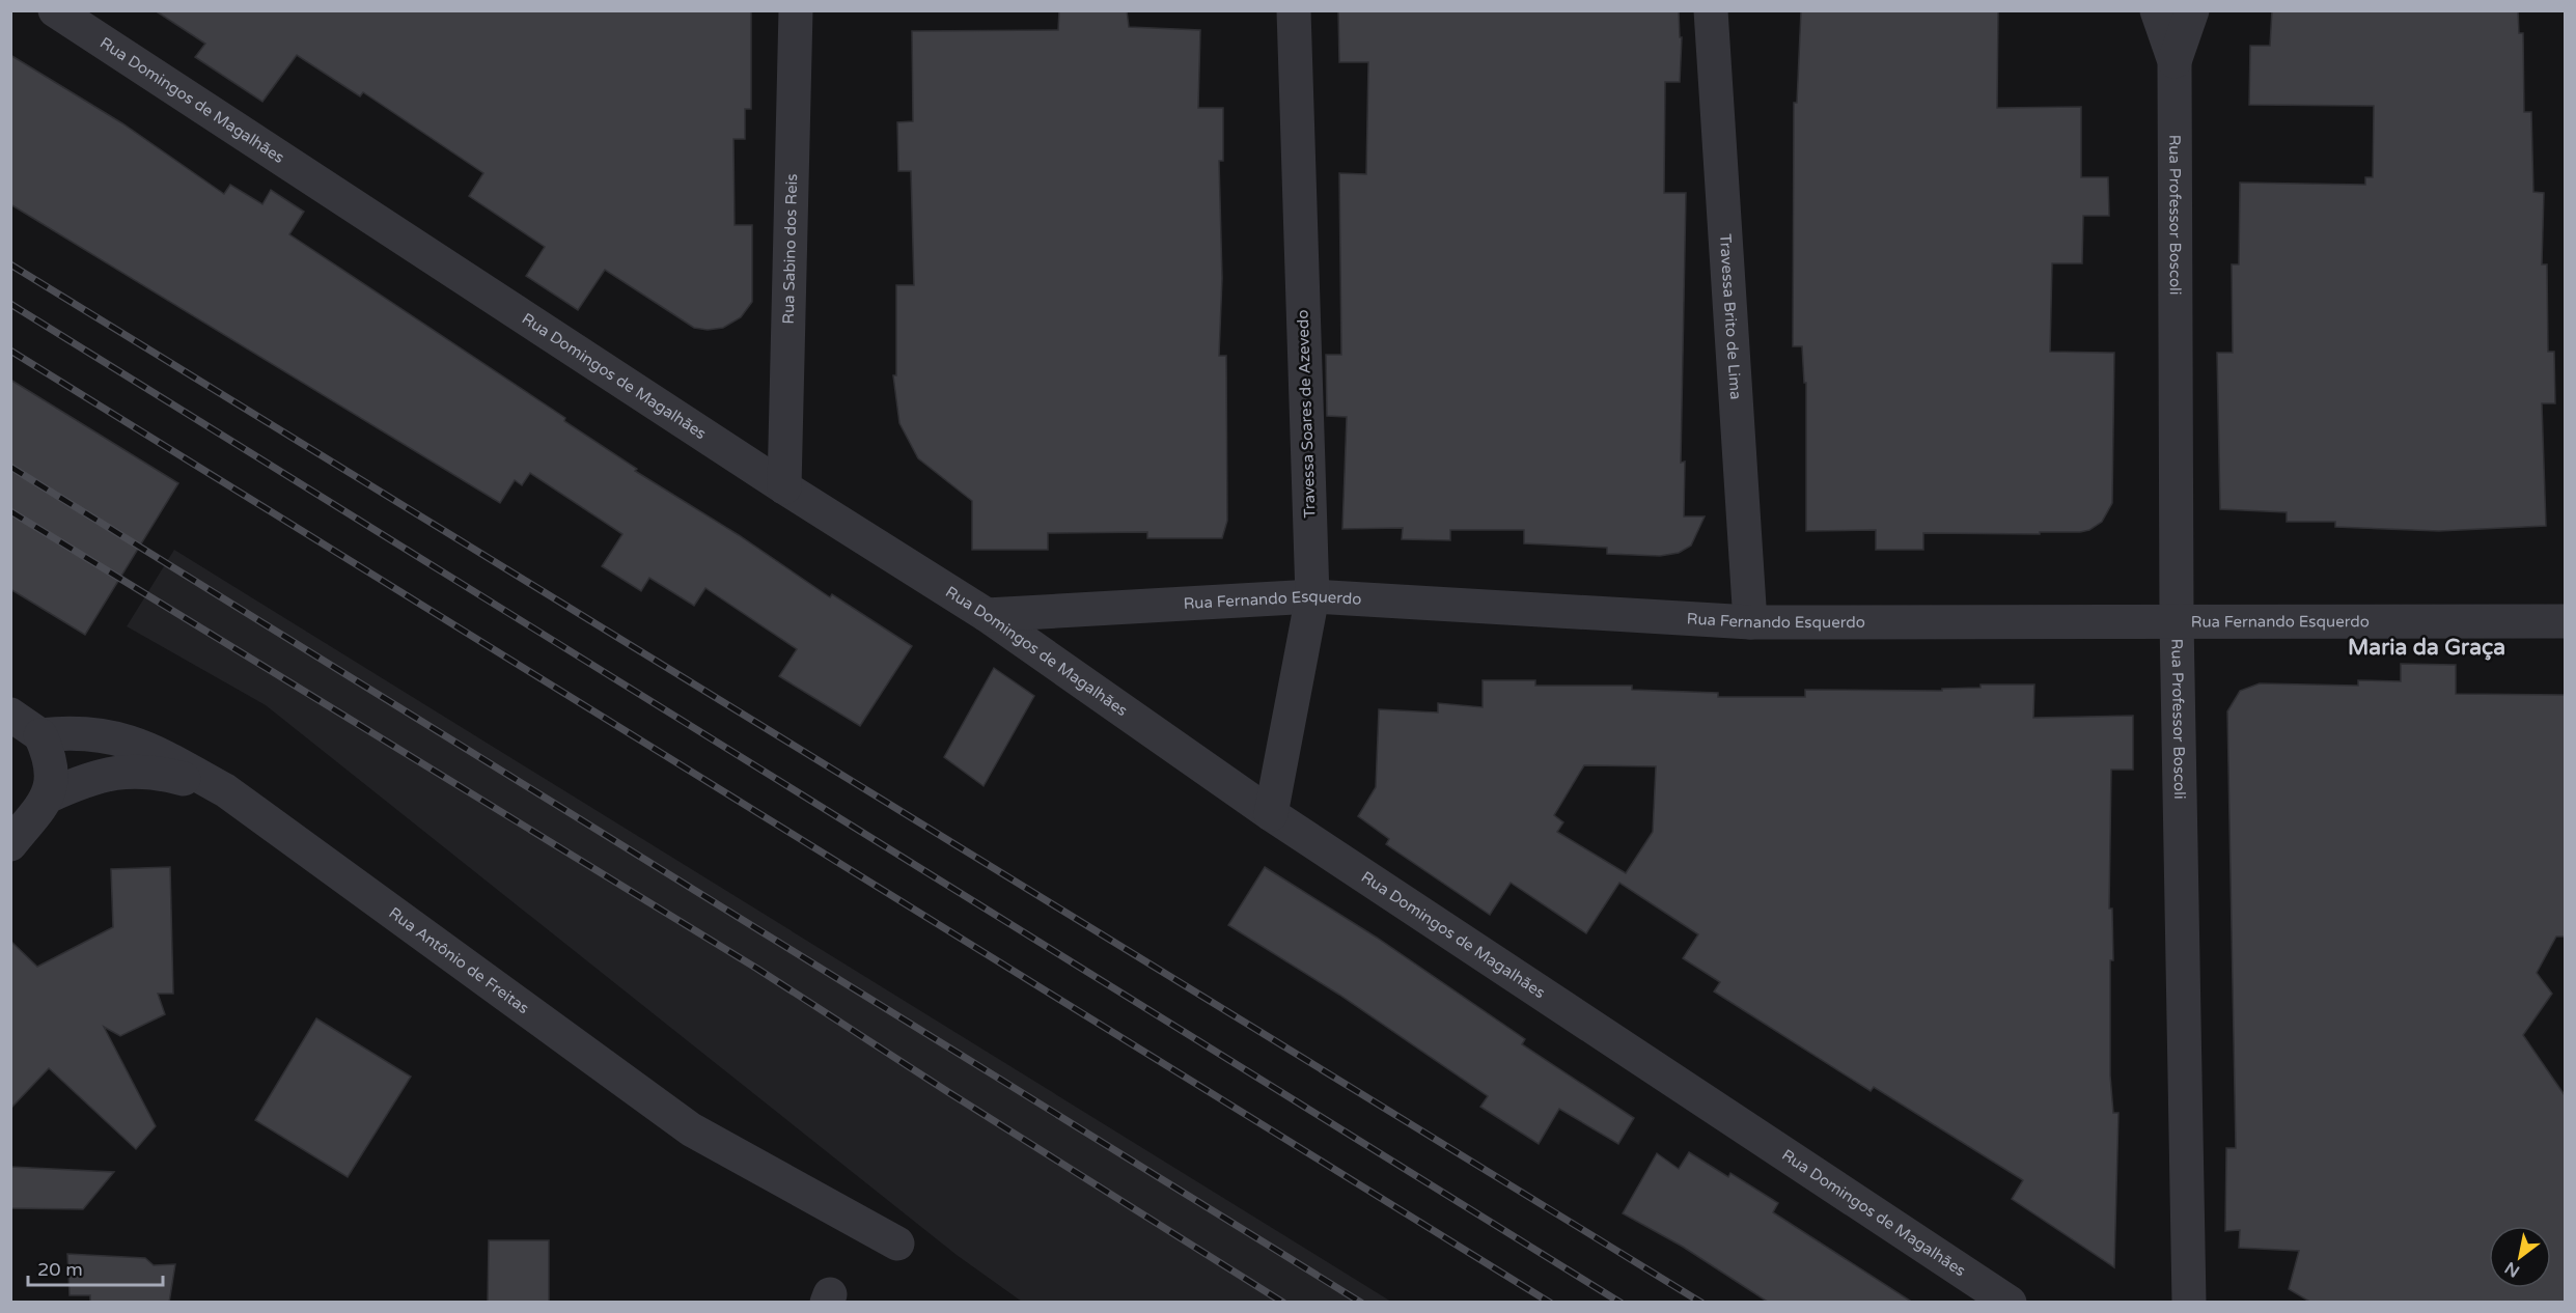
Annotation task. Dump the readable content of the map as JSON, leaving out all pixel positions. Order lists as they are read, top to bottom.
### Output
{
  "streets": {
    "street": [
      "Rua Domingos de Magalhães",
      "Rua Professor Boscoli",
      "Rua Sabino dos Reis",
      "Travessa Brito de Lima",
      "Travessa Soares de Azevedo",
      "Rua Fernando Esquerdo",
      "Rua Antônio de Freitas"
    ]
  },
  "crossings": [
    ["Rua Domingos de Magalhães", "Rua Sabino dos Reis"],
    ["Rua Domingos de Magalhães", "Travessa Soares de Azevedo"],
    ["Rua Domingos de Magalhães", "Rua Fernando Esquerdo"],
    ["Rua Professor Boscoli", "Rua Fernando Esquerdo"],
    ["Travessa Brito de Lima", "Rua Fernando Esquerdo"],
    ["Travessa Soares de Azevedo", "Rua Fernando Esquerdo"]
  ],
  "districts": ["Maria da Graça"],
  "scale_bar": "20 m",
  "north": "bottom left"
}
